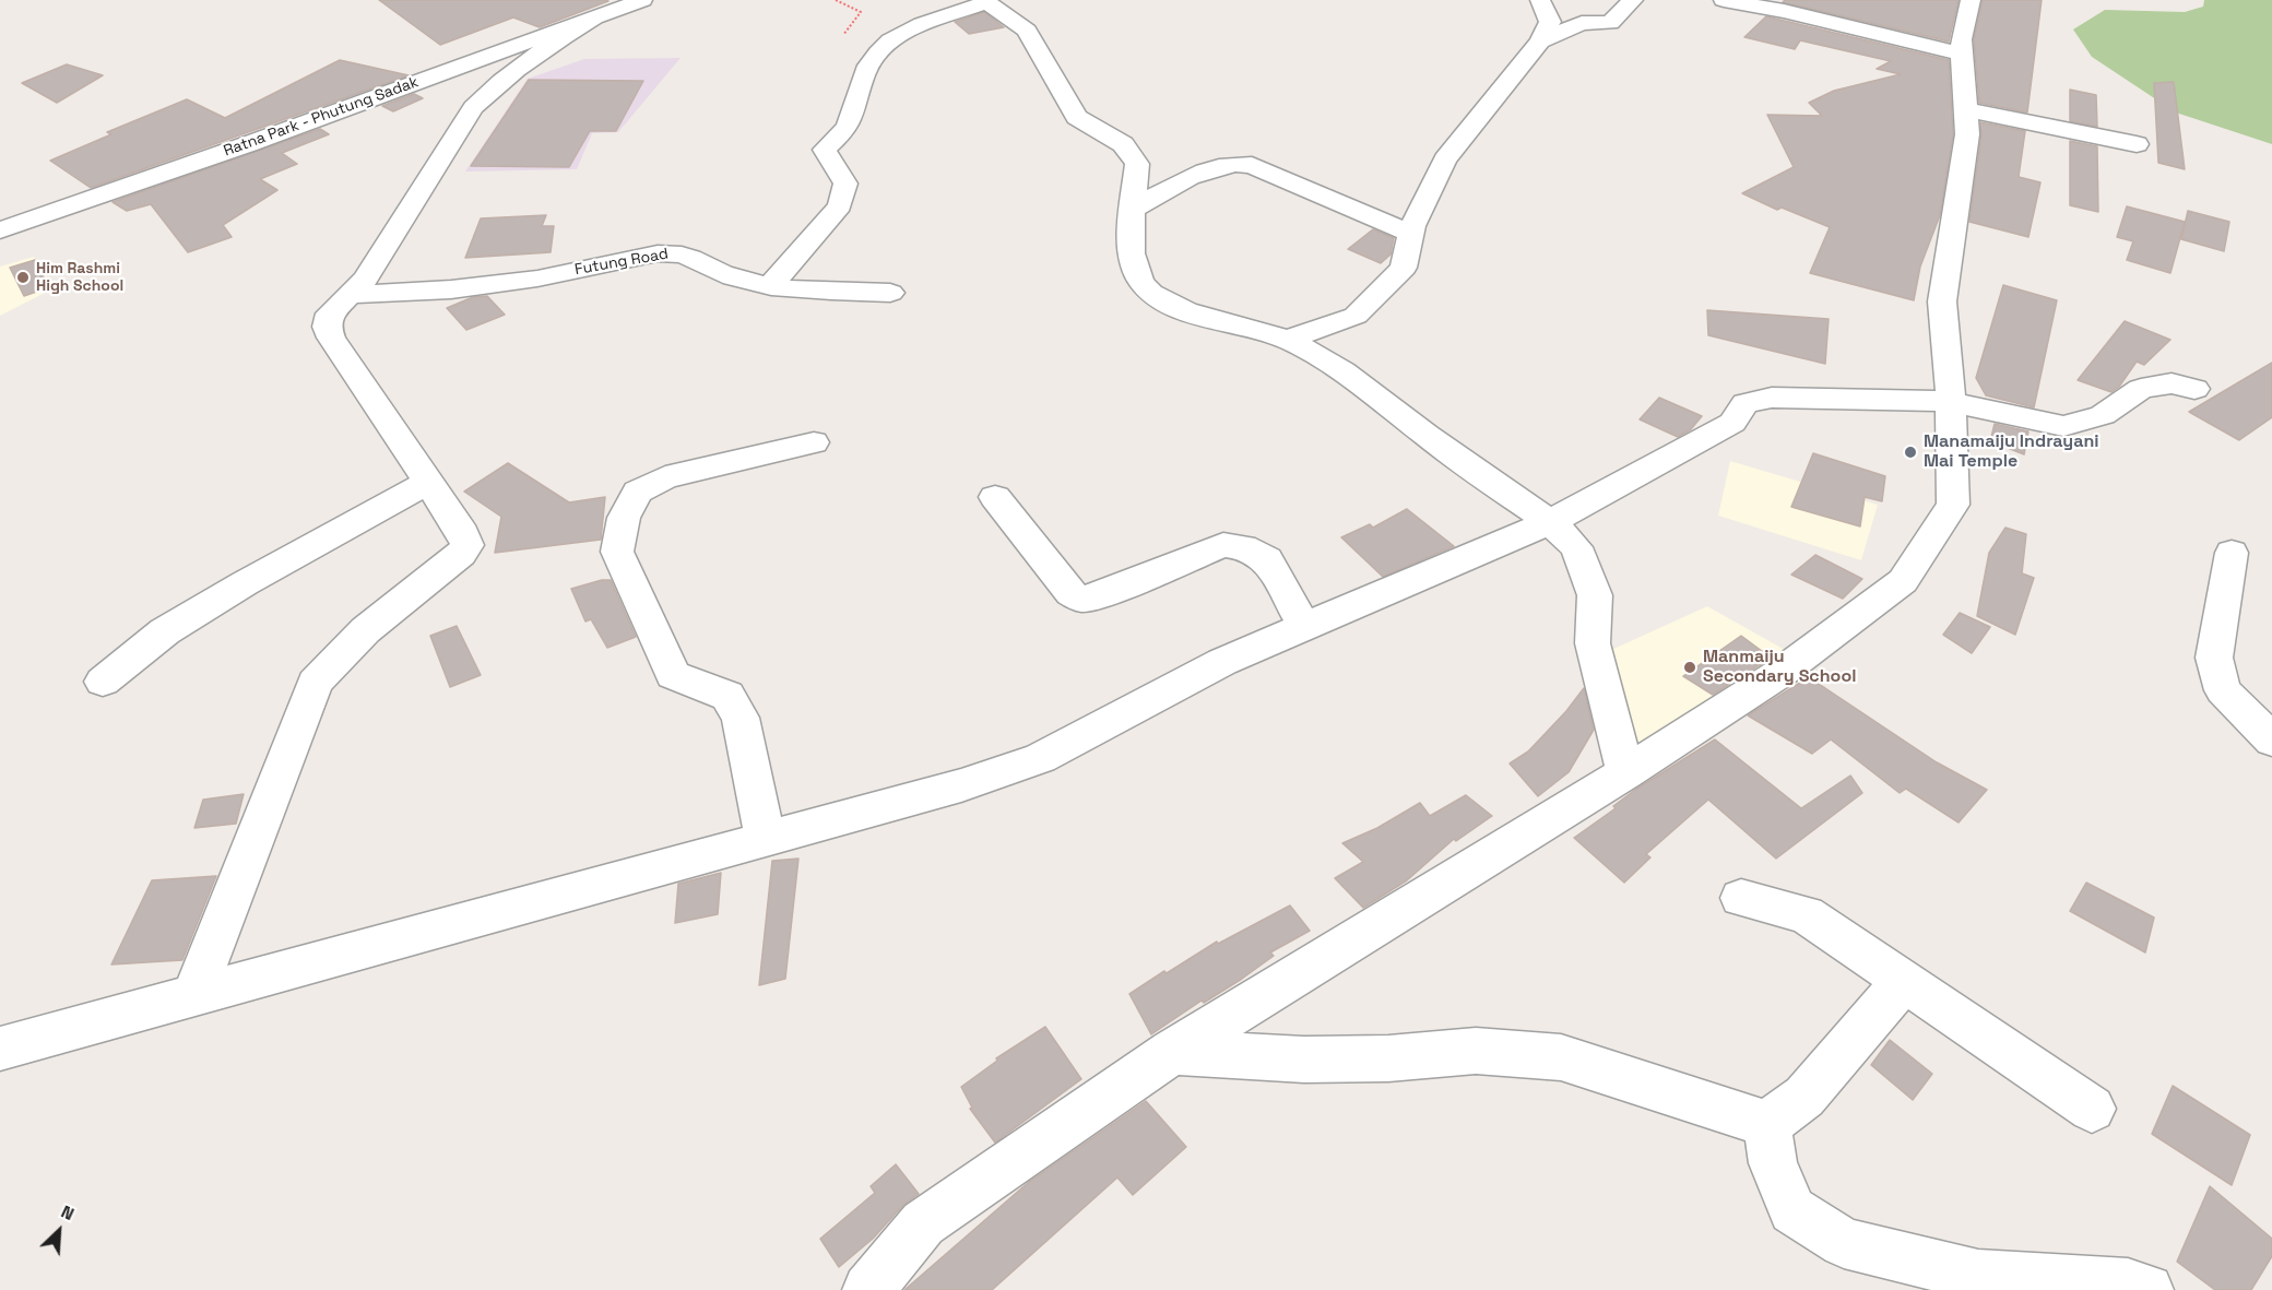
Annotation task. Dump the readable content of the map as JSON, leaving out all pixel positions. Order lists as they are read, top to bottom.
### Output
{
  "streets": {
    "street": ["Ratna Park - Phutung Sadak", "Futung Road"]
  },
  "places": ["Him Rashmi High School", "Manamaiju Indrayani Mai Temple", "Manmaiju Secondary School"],
  "north": "top right"
}
